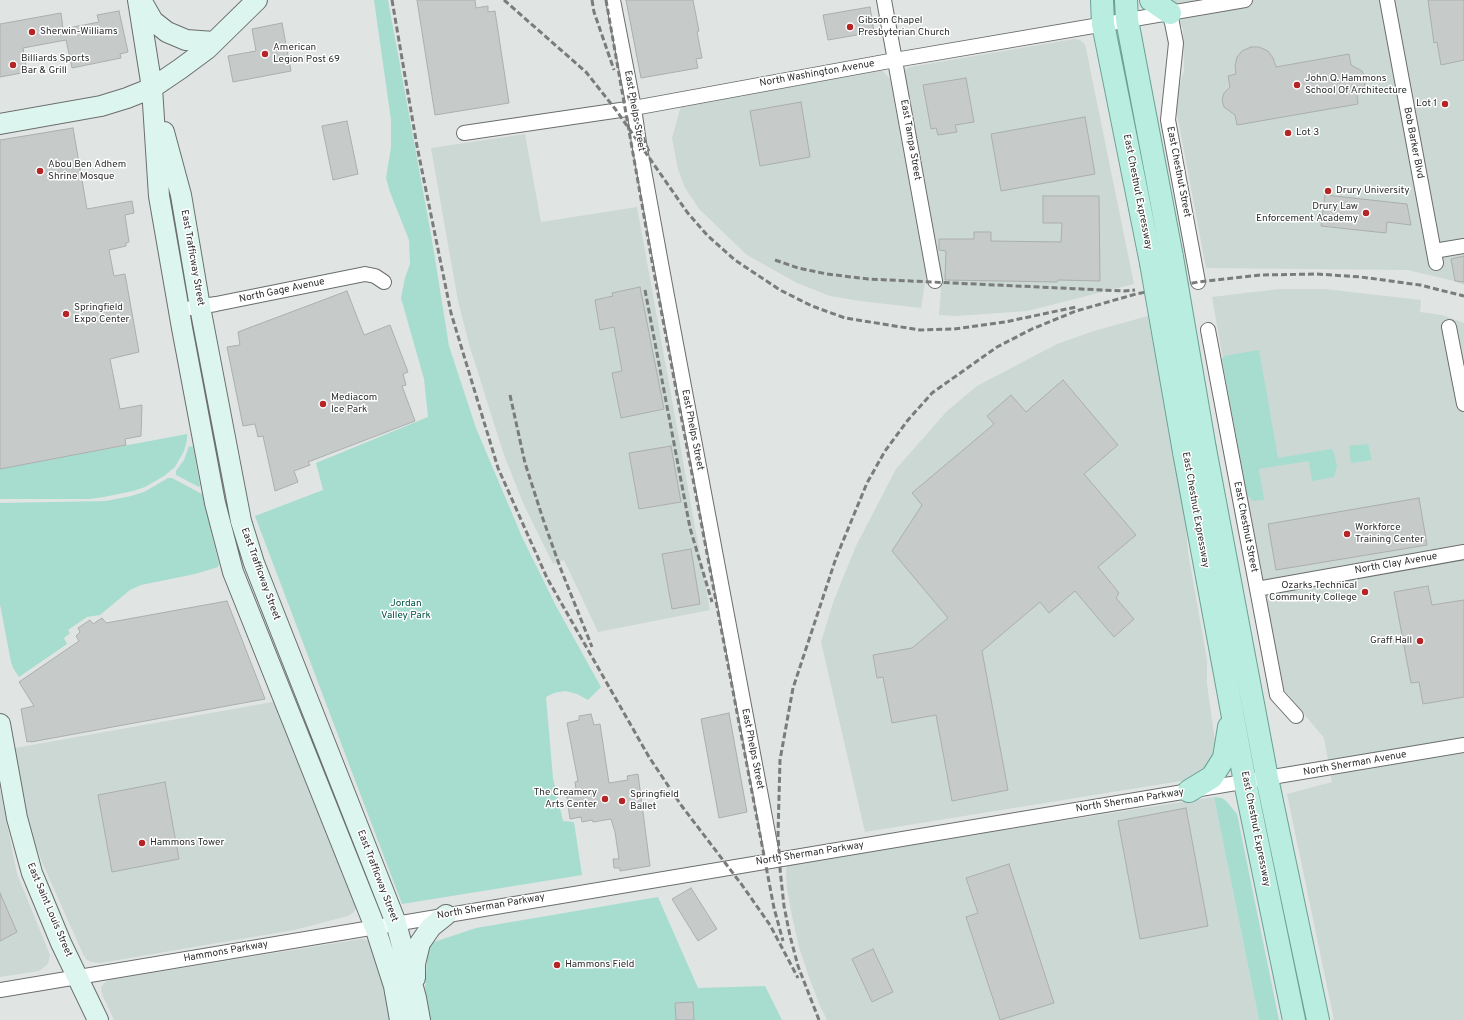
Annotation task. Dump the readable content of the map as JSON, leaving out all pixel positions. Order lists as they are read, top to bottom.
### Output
{
  "streets": {
    "main road": ["East Chestnut Expressway", "East Trafficway Street", "East Saint Louis Street"],
    "street": [
      "North Washington Avenue",
      "East Phelps Street",
      "East Tampa Street",
      "Bob Barker Blvd",
      "East Chestnut Street",
      "North Gage Avenue",
      "North Clay Avenue",
      "North Sherman Avenue",
      "North Sherman Parkway",
      "Hammons Parkway"
    ]
  },
  "crossings": [
    ["North Washington Avenue", "East Phelps Street"],
    ["North Washington Avenue", "East Tampa Street"],
    ["North Washington Avenue", "East Chestnut Street"],
    ["North Washington Avenue", "East Chestnut Expressway"],
    ["East Phelps Street", "North Sherman Parkway"],
    ["East Chestnut Street", "North Clay Avenue"],
    ["East Chestnut Expressway", "North Sherman Avenue"],
    ["East Chestnut Expressway", "North Sherman Parkway"],
    ["East Trafficway Street", "North Gage Avenue"],
    ["East Trafficway Street", "North Sherman Parkway"],
    ["East Trafficway Street", "Hammons Parkway"],
    ["North Sherman Avenue", "North Sherman Parkway"],
    ["North Sherman Parkway", "Hammons Parkway"],
    ["East Saint Louis Street", "Hammons Parkway"]
  ],
  "parks": ["Jordan Valley Park"],
  "places": [
    "Gibson Chapel Presbyterian Church",
    "Sherwin-Williams",
    "American Legion Post 69",
    "Billiards Sports Bar & Grill",
    "John Q. Hammons School Of Architecture",
    "Lot 1",
    "Lot 3",
    "Abou Ben Adhem Shrine Mosque",
    "Drury University",
    "Drury Law Enforcement Academy",
    "Springfield Expo Center",
    "Mediacom Ice Park",
    "Workforce Training Center",
    "Ozarks Technical Community College",
    "Graff Hall",
    "The Creamery Arts Center",
    "Springfield Ballet",
    "Hammons Tower",
    "Hammons Field"
  ]
}
